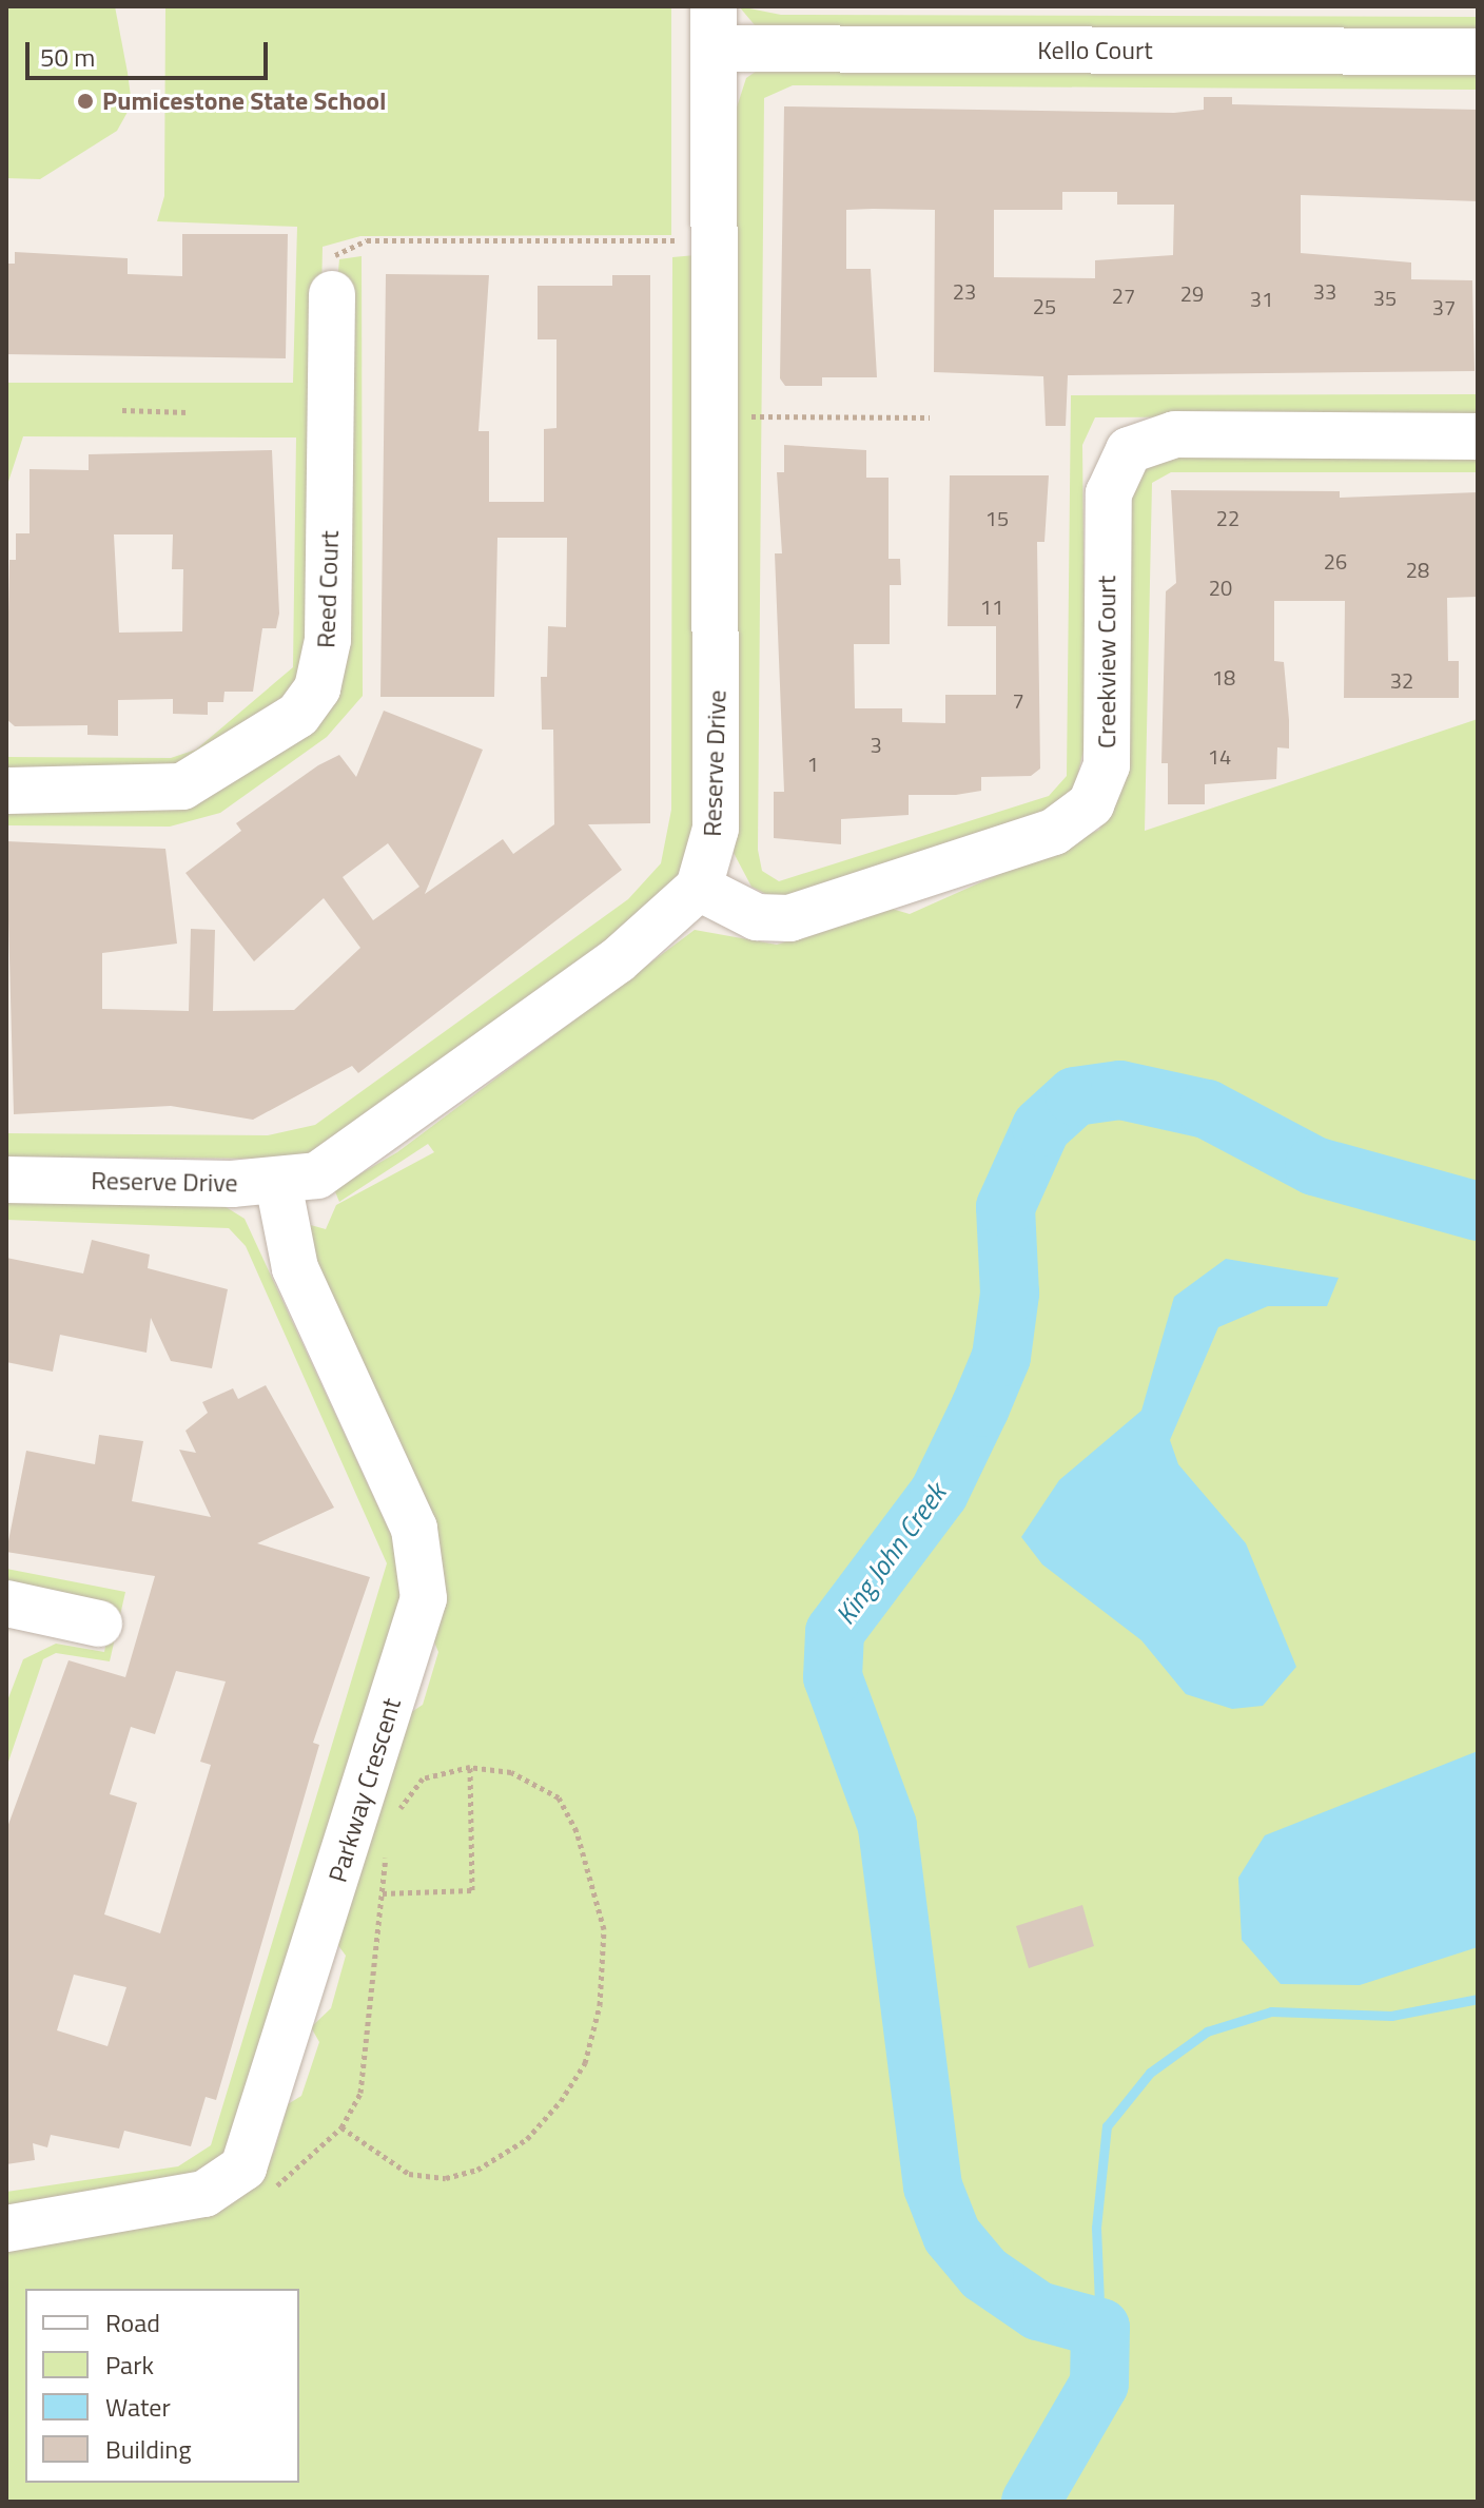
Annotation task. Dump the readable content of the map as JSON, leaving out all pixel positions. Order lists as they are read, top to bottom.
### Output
{
  "streets": {
    "street": [
      "Kello Court",
      "Reed Court",
      "Creekview Court",
      "Reserve Drive",
      "Parkway Crescent"
    ]
  },
  "crossings": [
    ["Kello Court", "Reserve Drive"],
    ["Creekview Court", "Reserve Drive"],
    ["Reserve Drive", "Parkway Crescent"]
  ],
  "water": ["King John Creek"],
  "places": ["Pumicestone State School"],
  "house_numbers": [
    "23",
    "33",
    "29",
    "27",
    "35",
    "31",
    "25",
    "37",
    "15",
    "22",
    "26",
    "28",
    "20",
    "11",
    "18",
    "32",
    "7",
    "3",
    "14",
    "1"
  ],
  "legend": [
    "Road",
    "Park",
    "Water",
    "Building"
  ],
  "scale_bar": "50 m"
}
